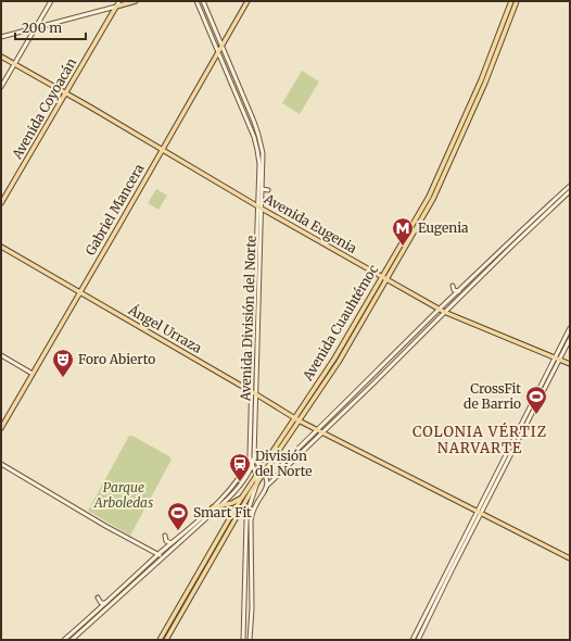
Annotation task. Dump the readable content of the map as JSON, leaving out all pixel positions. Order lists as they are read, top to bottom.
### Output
{
  "streets": {
    "main road": [
      "Avenida Coyoacán",
      "Gabriel Mancera",
      "Avenida Eugenia",
      "Avenida División del Norte",
      "Avenida Cuauhtémoc",
      "Ángel Urraza"
    ]
  },
  "crossings": [
    ["Gabriel Mancera", "Avenida Eugenia"],
    ["Gabriel Mancera", "Avenida División del Norte"],
    ["Gabriel Mancera", "Ángel Urraza"],
    ["Avenida Eugenia", "Avenida División del Norte"],
    ["Avenida Eugenia", "Avenida Cuauhtémoc"],
    ["Avenida División del Norte", "Avenida Cuauhtémoc"],
    ["Avenida División del Norte", "Ángel Urraza"],
    ["Avenida Cuauhtémoc", "Ángel Urraza"]
  ],
  "districts": ["COLONIA VÉRTIZ NARVARTE"],
  "parks": ["Parque Arboledas"],
  "places": {
    "metro station": ["Eugenia"],
    "theatre": ["Foro Abierto"],
    "sports": ["CrossFit de Barrio", "Smart Fit"],
    "station": ["División del Norte"]
  },
  "scale_bar": "200 m"
}
